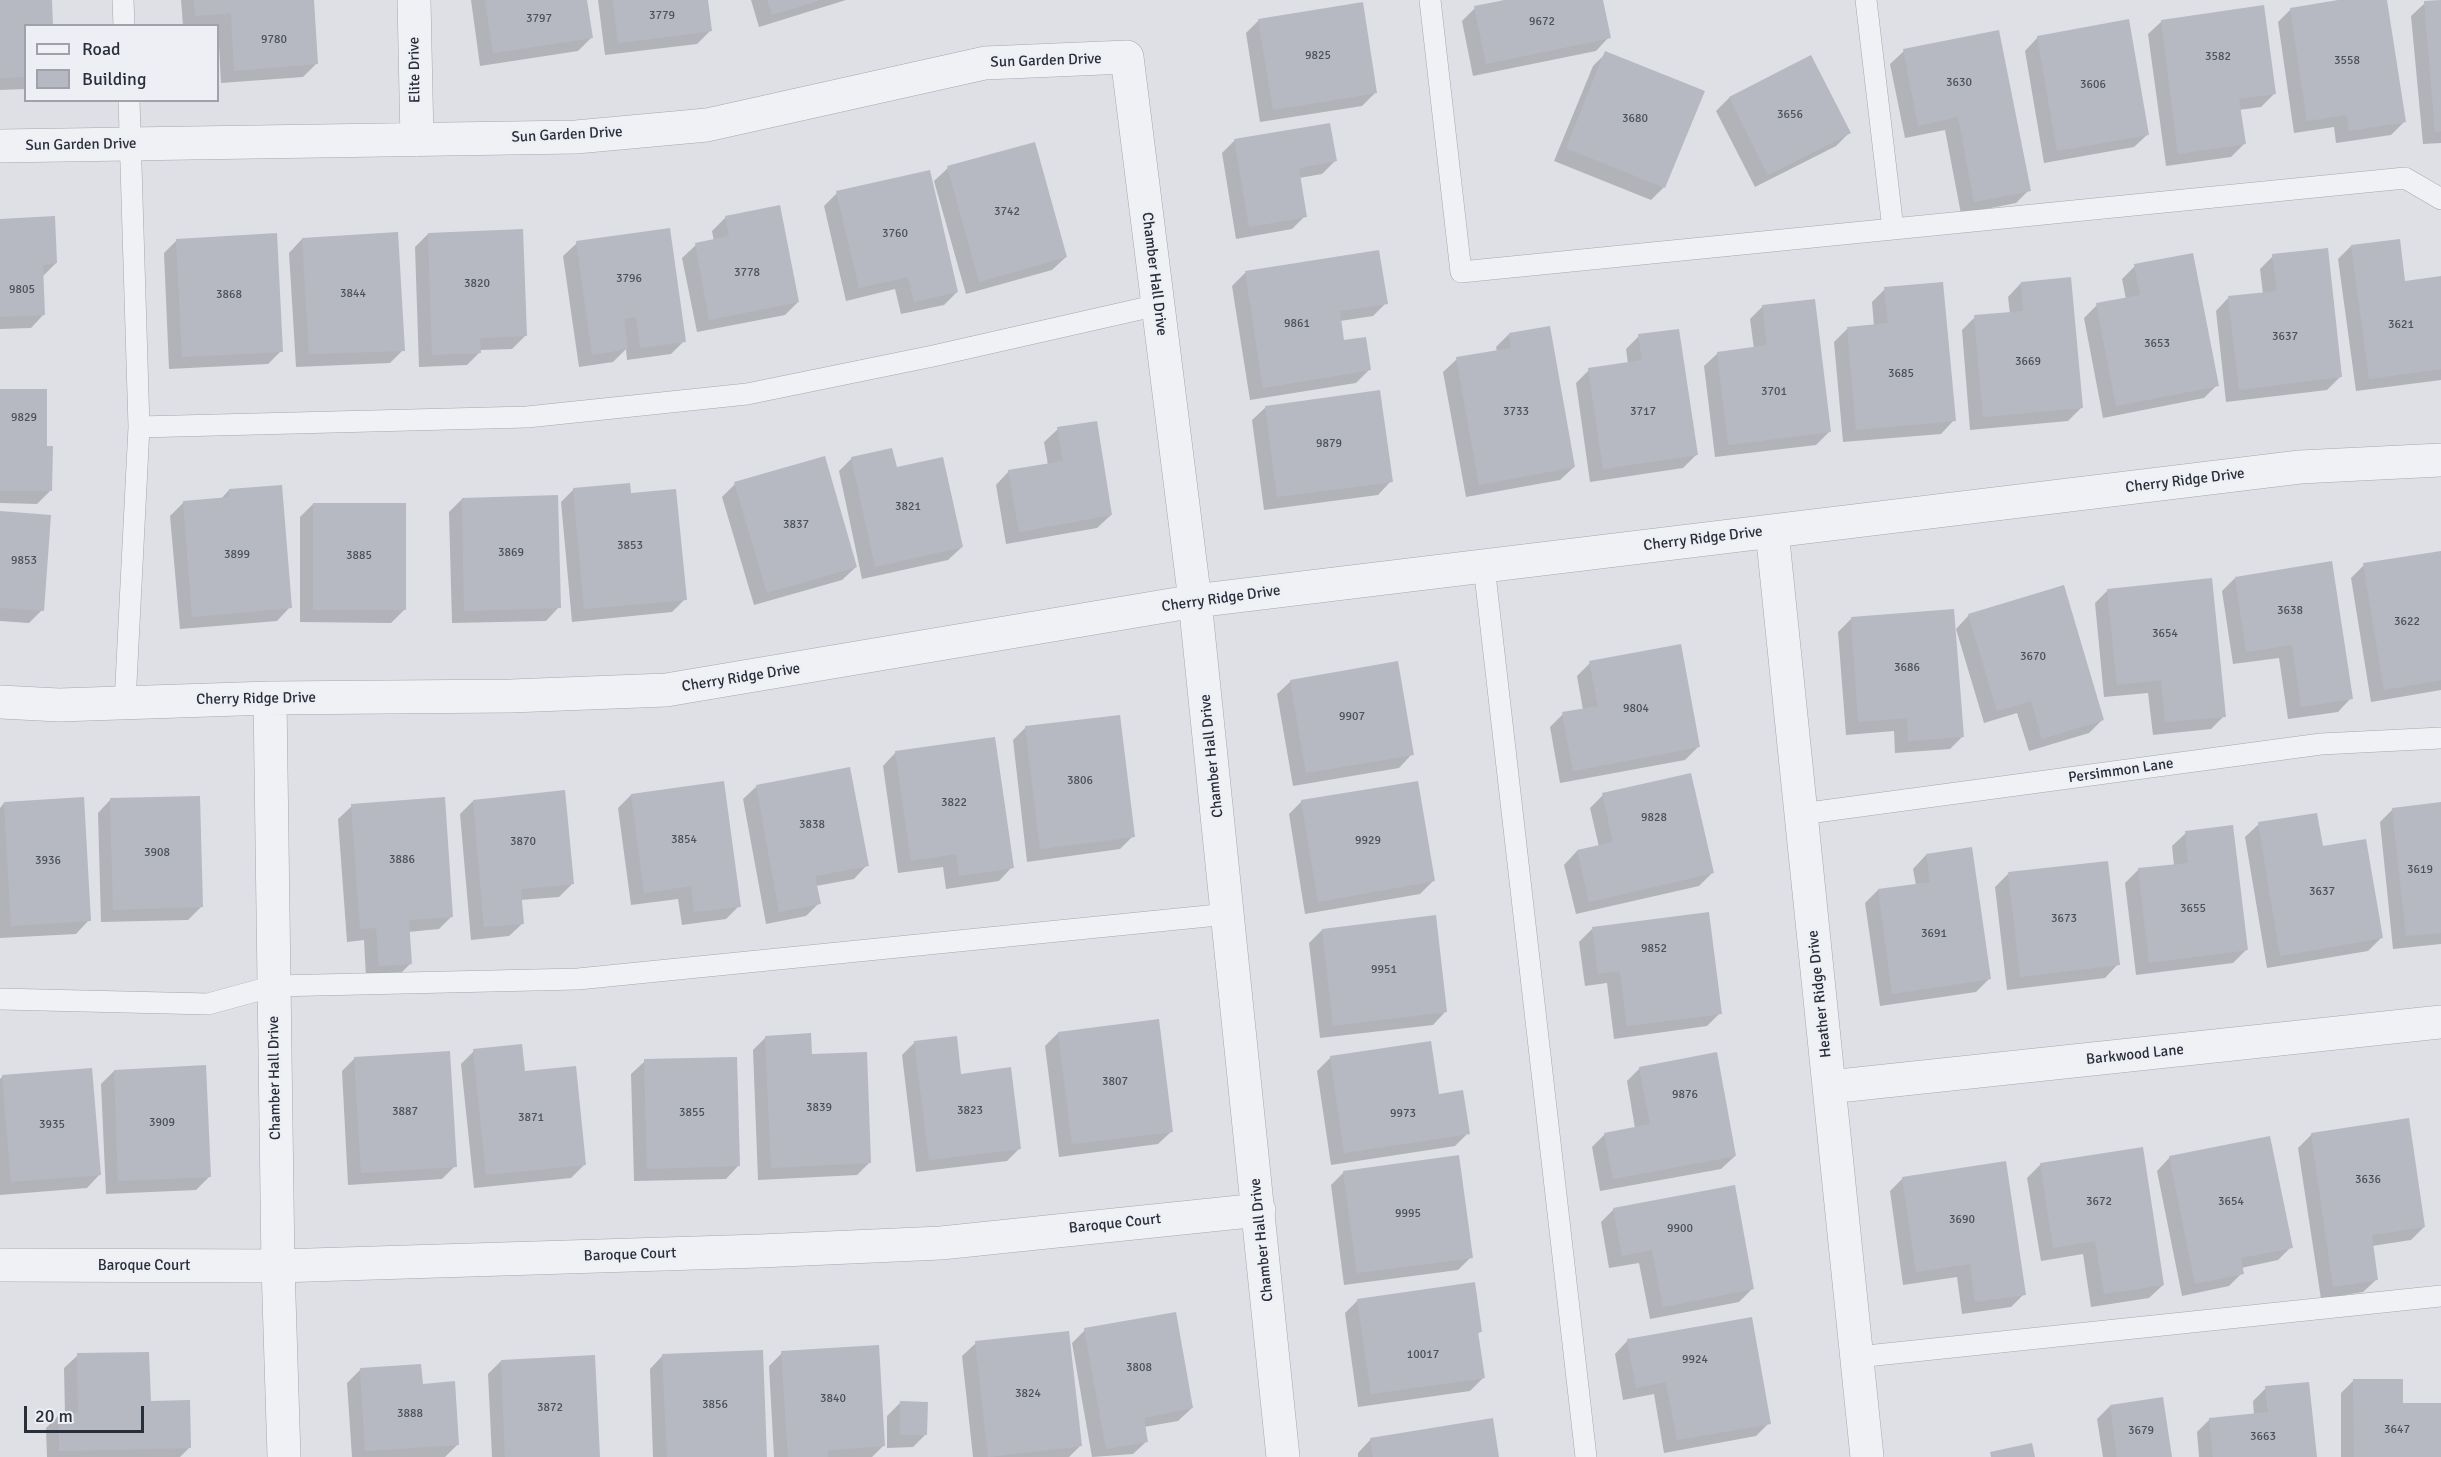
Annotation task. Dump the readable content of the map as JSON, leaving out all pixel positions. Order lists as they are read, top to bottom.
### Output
{
  "streets": {
    "street": [
      "Sun Garden Drive",
      "Elite Drive",
      "Chamber Hall Drive",
      "Cherry Ridge Drive",
      "Heather Ridge Drive",
      "Barkwood Lane",
      "Baroque Court"
    ],
    "lane": ["Persimmon Lane"]
  },
  "crossings": [
    ["Sun Garden Drive", "Elite Drive"],
    ["Sun Garden Drive", "Chamber Hall Drive"],
    ["Chamber Hall Drive", "Cherry Ridge Drive"],
    ["Chamber Hall Drive", "Baroque Court"],
    ["Cherry Ridge Drive", "Heather Ridge Drive"],
    ["Persimmon Lane", "Heather Ridge Drive"],
    ["Heather Ridge Drive", "Barkwood Lane"]
  ],
  "house_numbers": [
    "3779",
    "3797",
    "9672",
    "9780",
    "9825",
    "3582",
    "3558",
    "3630",
    "3606",
    "3656",
    "3680",
    "3742",
    "3760",
    "3778",
    "3796",
    "3820",
    "9805",
    "3844",
    "3868",
    "9861",
    "3621",
    "3637",
    "3653",
    "3669",
    "3685",
    "3701",
    "3733",
    "3717",
    "9829",
    "9879",
    "3821",
    "3837",
    "3853",
    "3869",
    "3899",
    "3885",
    "9853",
    "3638",
    "3622",
    "3654",
    "3670",
    "3686",
    "9804",
    "9907",
    "3806",
    "3822",
    "9828",
    "3838",
    "3854",
    "9929",
    "3870",
    "3908",
    "3886",
    "3936",
    "3619",
    "3637",
    "3655",
    "3673",
    "3691",
    "9852",
    "9951",
    "3807",
    "9876",
    "3839",
    "3823",
    "3887",
    "3855",
    "9973",
    "3871",
    "3909",
    "3935",
    "3636",
    "3672",
    "3654",
    "9995",
    "3690",
    "9900",
    "10017",
    "9924",
    "3808",
    "3824",
    "3840",
    "3856",
    "3872",
    "3888",
    "3647",
    "3679",
    "3663"
  ],
  "legend": ["Road", "Building"],
  "scale_bar": "20 m"
}
